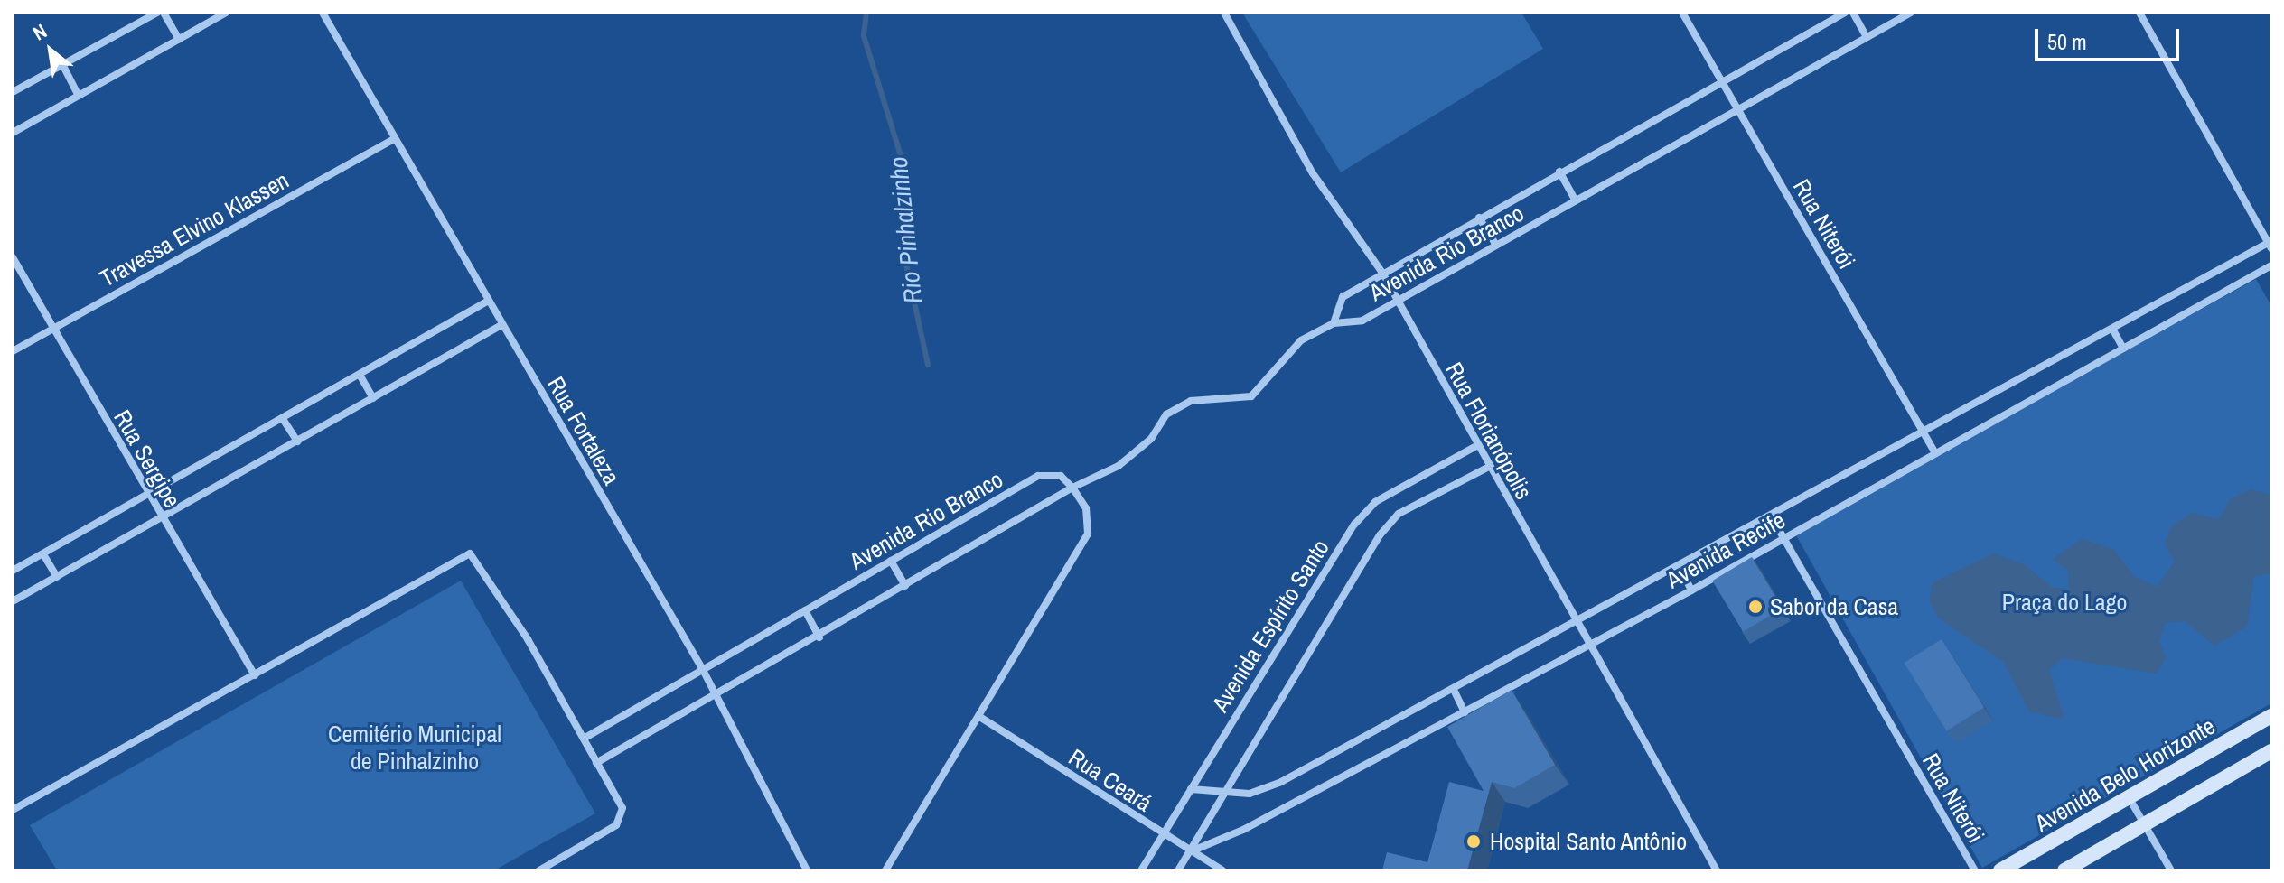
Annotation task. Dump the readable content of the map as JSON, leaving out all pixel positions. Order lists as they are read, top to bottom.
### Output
{
  "streets": {
    "street": [
      "Rua Niterói",
      "Travessa Elvino Klassen",
      "Avenida Rio Branco",
      "Rua Fortaleza",
      "Rua Florianópolis",
      "Rua Sergipe",
      "Avenida Recife",
      "Avenida Espírito Santo",
      "Avenida Belo Horizonte",
      "Rua Ceará"
    ]
  },
  "crossings": [
    ["Rua Niterói", "Avenida Rio Branco"],
    ["Rua Niterói", "Avenida Recife"],
    ["Travessa Elvino Klassen", "Rua Fortaleza"],
    ["Travessa Elvino Klassen", "Rua Sergipe"],
    ["Avenida Rio Branco", "Rua Fortaleza"],
    ["Avenida Rio Branco", "Rua Florianópolis"],
    ["Rua Florianópolis", "Avenida Recife"],
    ["Rua Florianópolis", "Avenida Espírito Santo"],
    ["Avenida Recife", "Avenida Espírito Santo"],
    ["Avenida Recife", "Rua Ceará"],
    ["Avenida Espírito Santo", "Rua Ceará"]
  ],
  "water": ["Rio Pinhalzinho"],
  "parks": ["Praça do Lago", "Cemitério Municipal de Pinhalzinho"],
  "places": ["Sabor da Casa", "Hospital Santo Antônio"],
  "scale_bar": "50 m",
  "north": "top left"
}
